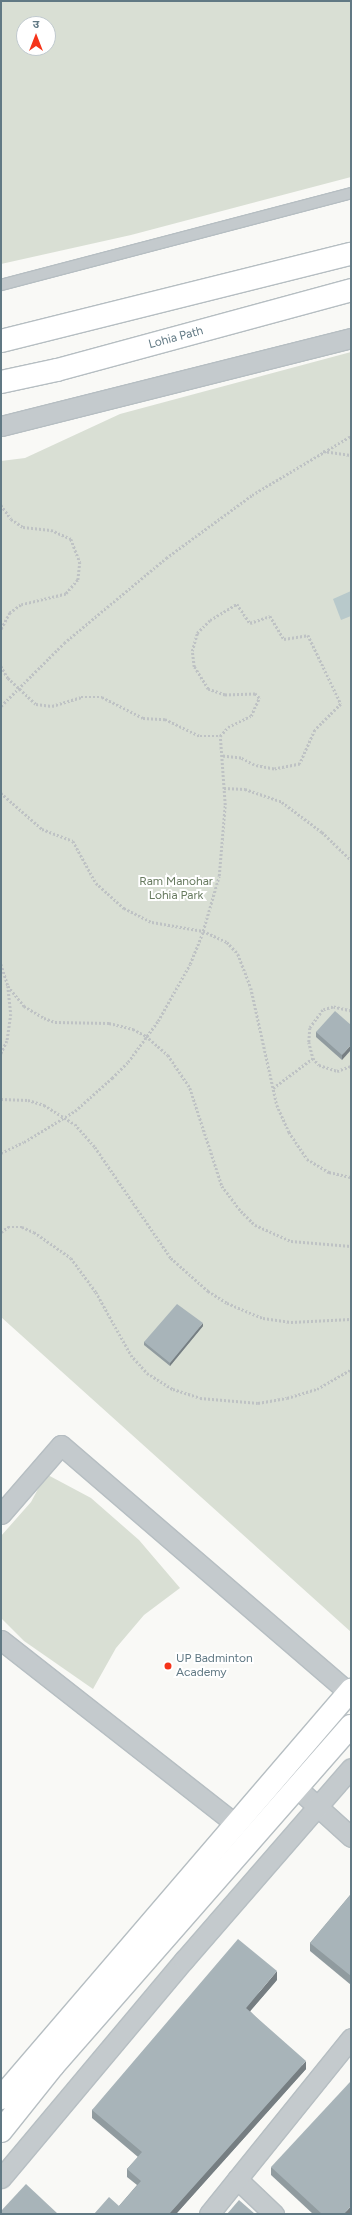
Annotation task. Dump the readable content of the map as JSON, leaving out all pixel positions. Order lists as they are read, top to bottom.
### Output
{
  "streets": {
    "street": ["Lohia Path"]
  },
  "parks": ["Ram Manohar Lohia Park"],
  "places": ["UP Badminton Academy"],
  "north": "top"
}
